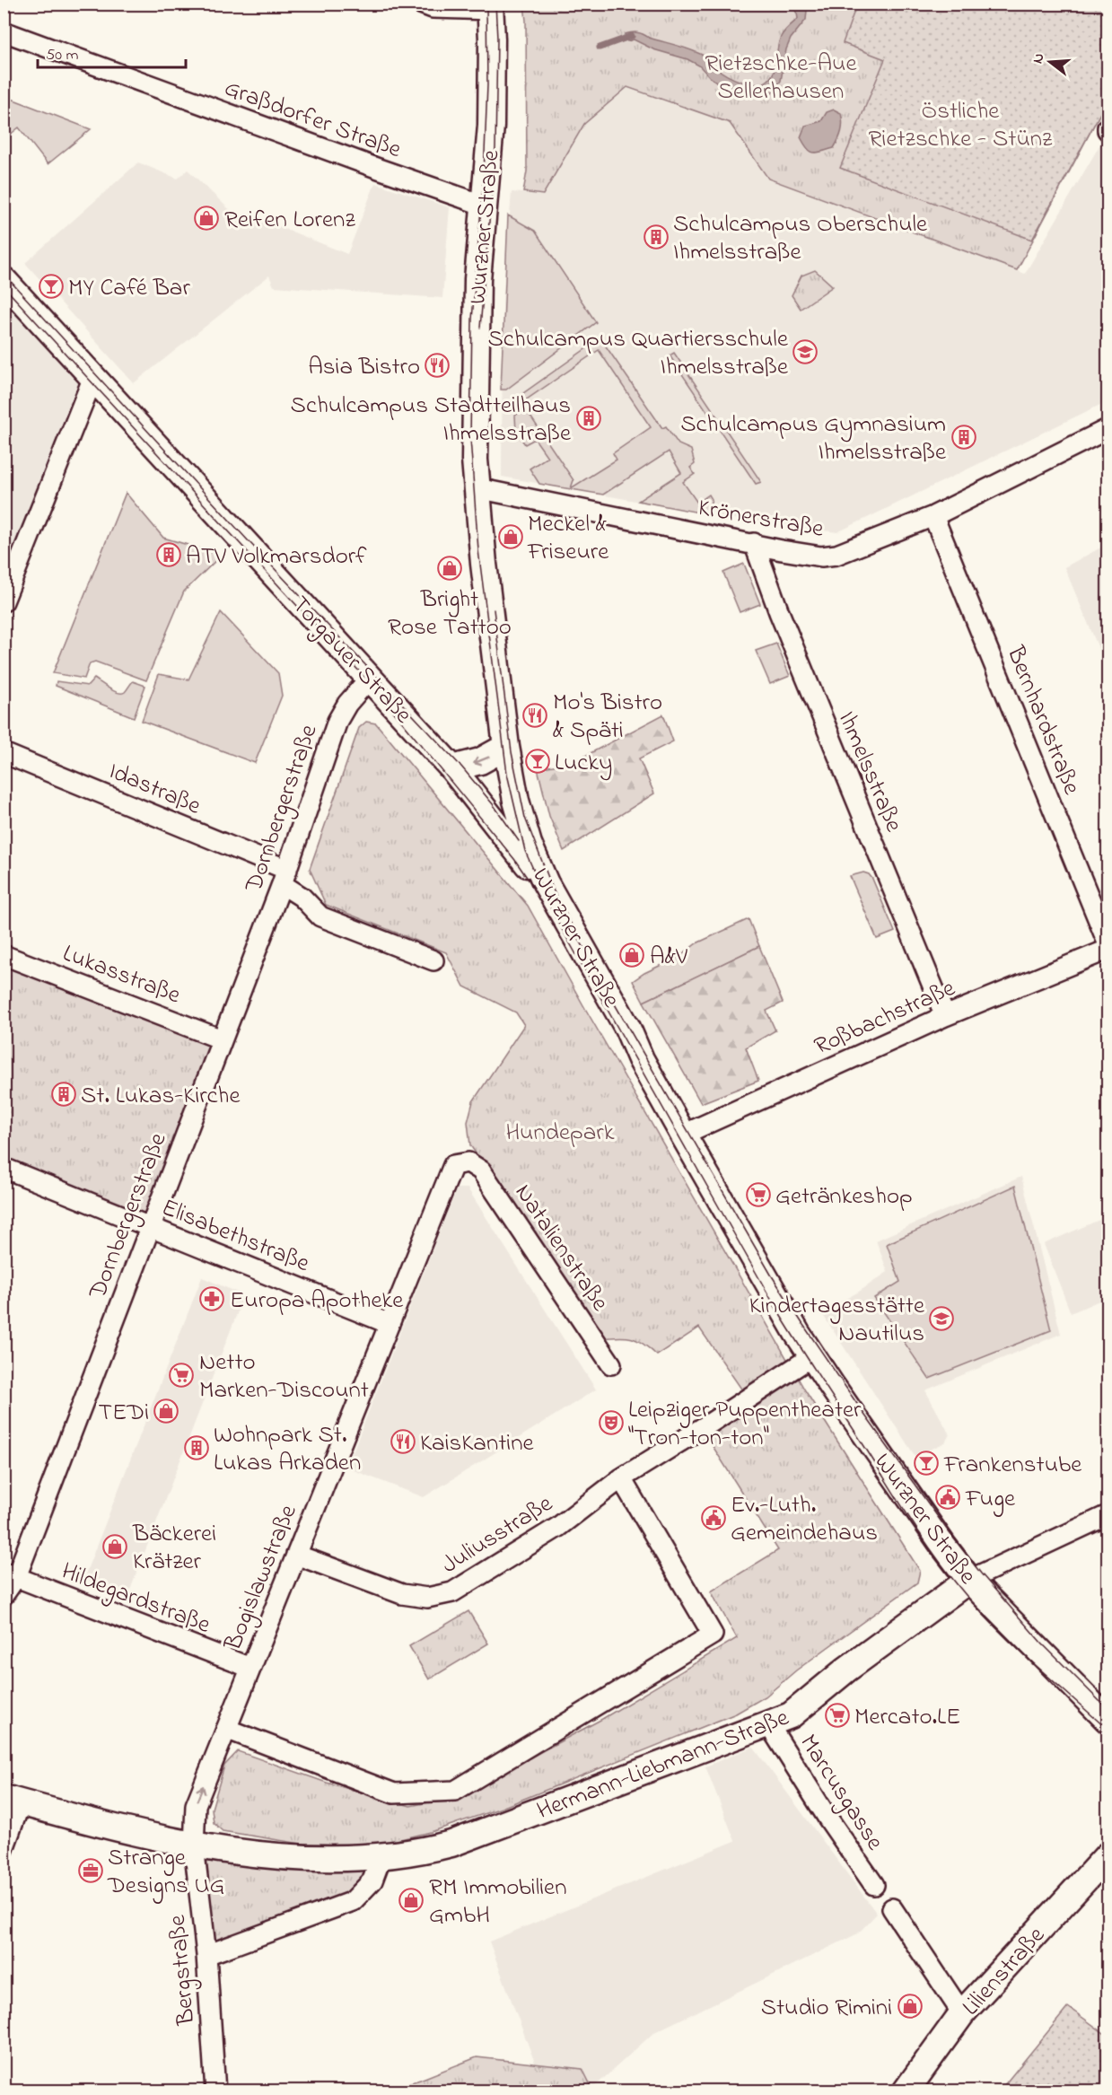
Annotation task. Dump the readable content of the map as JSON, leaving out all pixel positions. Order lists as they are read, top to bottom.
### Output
{
  "streets": {
    "main road": [
      "Wurzner Straße",
      "Torgauer Straße",
      "Hermann-Liebmann-Straße",
      "Lilienstraße"
    ],
    "street": [
      "Graßdorfer Straße",
      "Krönerstraße",
      "Bernhardstraße",
      "Ihmelsstraße",
      "Idastraße",
      "Dornbergerstraße",
      "Lukasstraße",
      "Roßbachstraße",
      "Elisabethstraße",
      "Natalienstraße",
      "Juliusstraße",
      "Bogislawstraße",
      "Hildegardstraße",
      "Marcusgasse",
      "Bergstraße"
    ]
  },
  "crossings": [
    ["Graßdorfer Straße", "Wurzner Straße"],
    ["Wurzner Straße", "Krönerstraße"],
    ["Wurzner Straße", "Torgauer Straße"],
    ["Wurzner Straße", "Roßbachstraße"],
    ["Wurzner Straße", "Juliusstraße"],
    ["Wurzner Straße", "Hermann-Liebmann-Straße"],
    ["Krönerstraße", "Bernhardstraße"],
    ["Krönerstraße", "Ihmelsstraße"],
    ["Torgauer Straße", "Dornbergerstraße"],
    ["Ihmelsstraße", "Roßbachstraße"],
    ["Idastraße", "Dornbergerstraße"],
    ["Dornbergerstraße", "Lukasstraße"],
    ["Dornbergerstraße", "Elisabethstraße"],
    ["Dornbergerstraße", "Hildegardstraße"],
    ["Elisabethstraße", "Bogislawstraße"],
    ["Natalienstraße", "Bogislawstraße"],
    ["Juliusstraße", "Bogislawstraße"],
    ["Bogislawstraße", "Hildegardstraße"],
    ["Bogislawstraße", "Hermann-Liebmann-Straße"],
    ["Bogislawstraße", "Bergstraße"],
    ["Hermann-Liebmann-Straße", "Marcusgasse"],
    ["Hermann-Liebmann-Straße", "Bergstraße"]
  ],
  "parks": ["Rietzschke-Aue Sellerhausen", "Östliche Rietzschke - Stünz", "Hundepark"],
  "places": {
    "shop": [
      "Reifen Lorenz",
      "Meckel & Friseure",
      "Bright Rose Tattoo",
      "A&V",
      "TEDi",
      "Bäckerei Krätzer",
      "RM Immobilien GmbH",
      "Studio Rimini"
    ],
    "building": [
      "Schulcampus Oberschule Ihmelsstraße",
      "Schulcampus Stadtteilhaus Ihmelsstraße",
      "Schulcampus Gymnasium Ihmelsstraße",
      "ATV Volkmarsdorf",
      "St. Lukas-Kirche",
      "Wohnpark St. Lukas Arkaden"
    ],
    "bar": ["MY Café Bar", "Lucky", "Frankenstube"],
    "school or university": ["Schulcampus Quartiersschule Ihmelsstraße", "Kindertagesstätte Nautilus"],
    "restaurant": ["Asia Bistro", "Mo's Bistro & Späti", "KaisKantine"],
    "supermarket": ["Getränkeshop", "Netto Marken-Discount", "Mercato.LE"],
    "pharmacy": ["Europa Apotheke"],
    "theatre": ["Leipziger Puppentheater \"Tron-ton-ton\""],
    "public building": ["Fuge", "Ev.-Luth. Gemeindehaus"],
    "office": ["Strange Designs UG"]
  },
  "scale_bar": "50 m",
  "north": "left"
}
